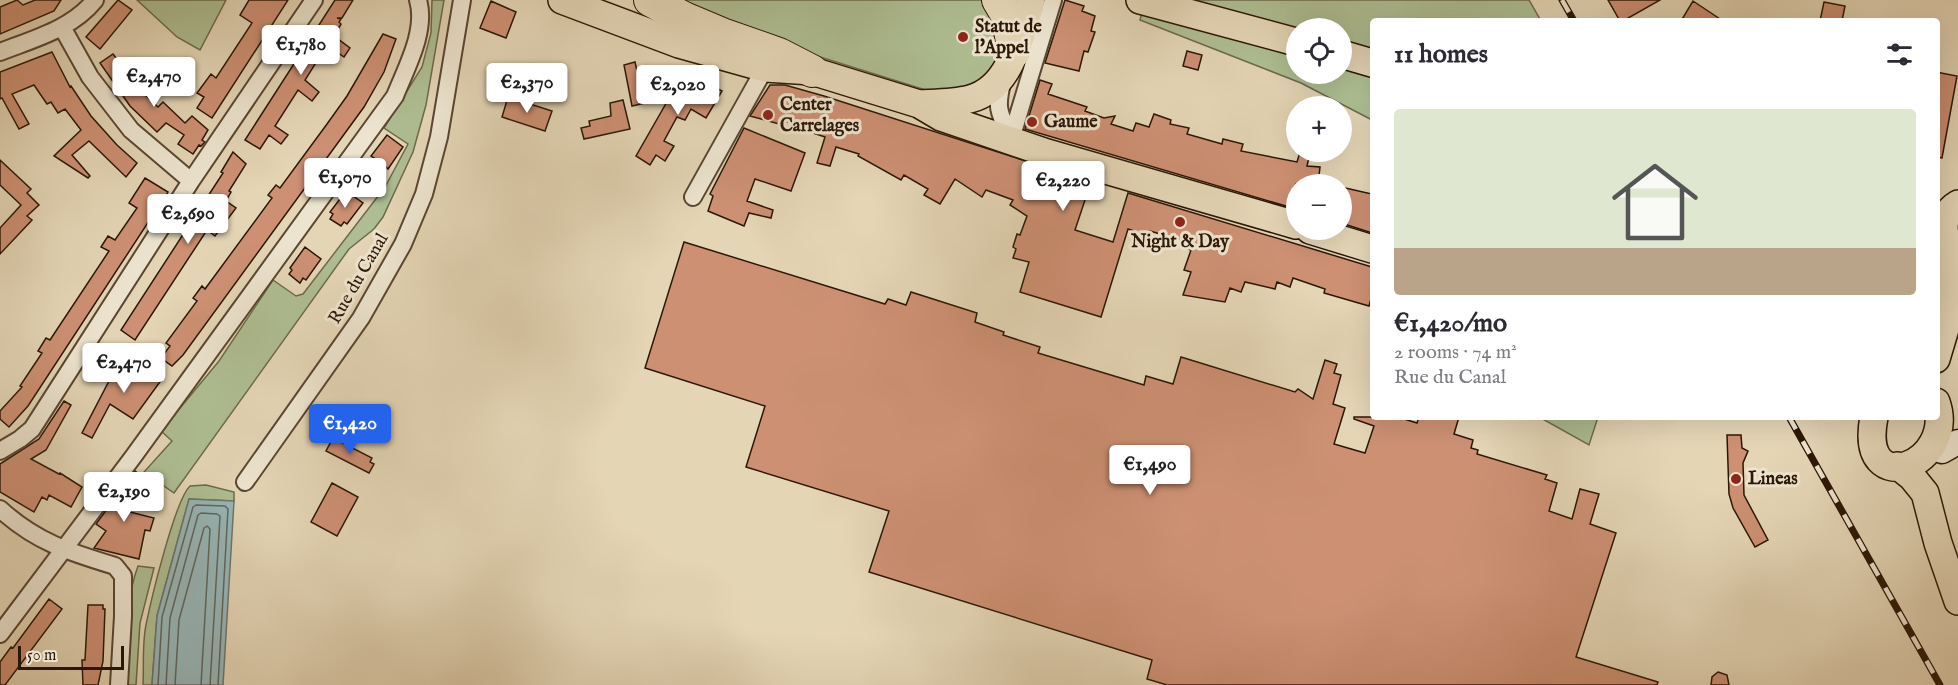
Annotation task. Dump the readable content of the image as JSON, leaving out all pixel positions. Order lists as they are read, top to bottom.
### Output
{
  "streets": {
    "street": ["Rue du Canal"]
  },
  "places": [
    "Statut de l'Appel",
    "Center Carrelages",
    "Gaume",
    "Night & Day",
    "Lineas"
  ],
  "scale_bar": "50 m",
  "page": {
    "map_buttons": ["+", "−"],
    "heading": "11 homes",
    "price": [
      "€1,780",
      "€2,470",
      "€2,370",
      "€2,020",
      "€1,070",
      "€2,220",
      "€2,690",
      "€2,470",
      "€1,420",
      "€1,490",
      "€2,190"
    ],
    "list": [
      {
        "name": "€1,420/mo",
        "note": "2 rooms · 74 m² · Rue du Canal"
      }
    ],
    "scale": "50 m"
  }
}
